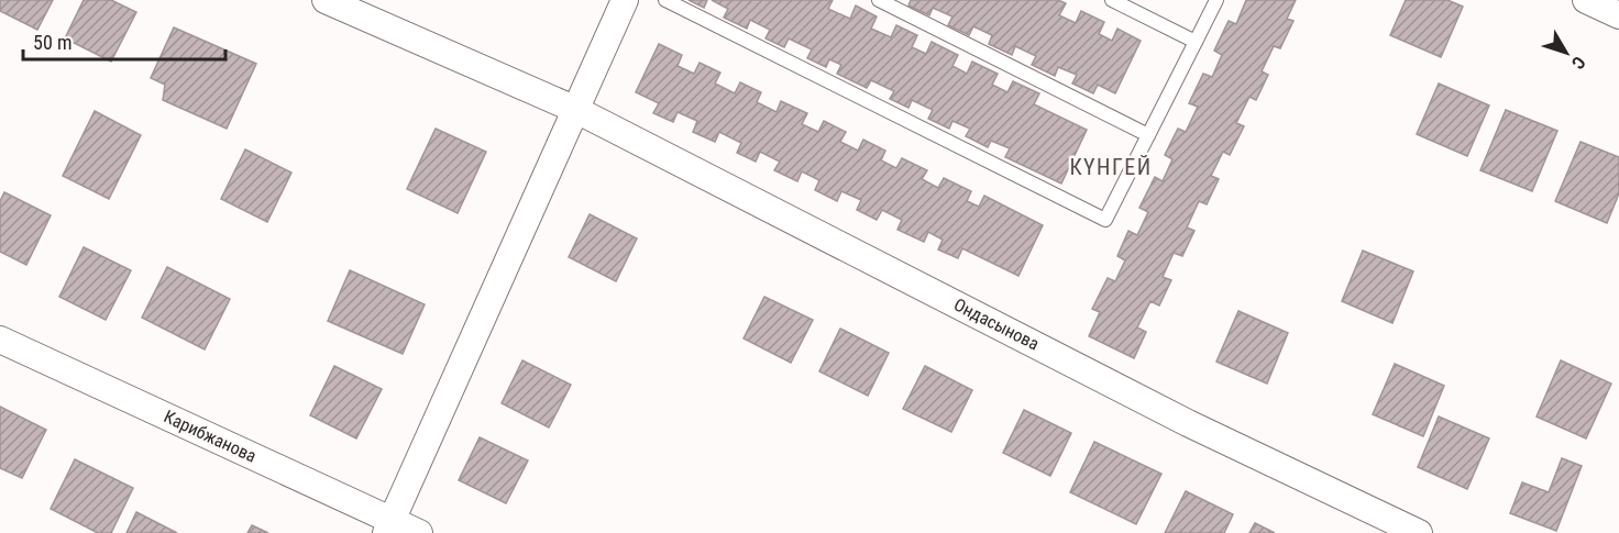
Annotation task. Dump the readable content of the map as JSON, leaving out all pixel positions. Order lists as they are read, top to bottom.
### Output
{
  "streets": {
    "street": ["Ондасынова", "Карибжанова"]
  },
  "districts": ["КҮНГЕЙ"],
  "scale_bar": "50 m",
  "north": "bottom right"
}
